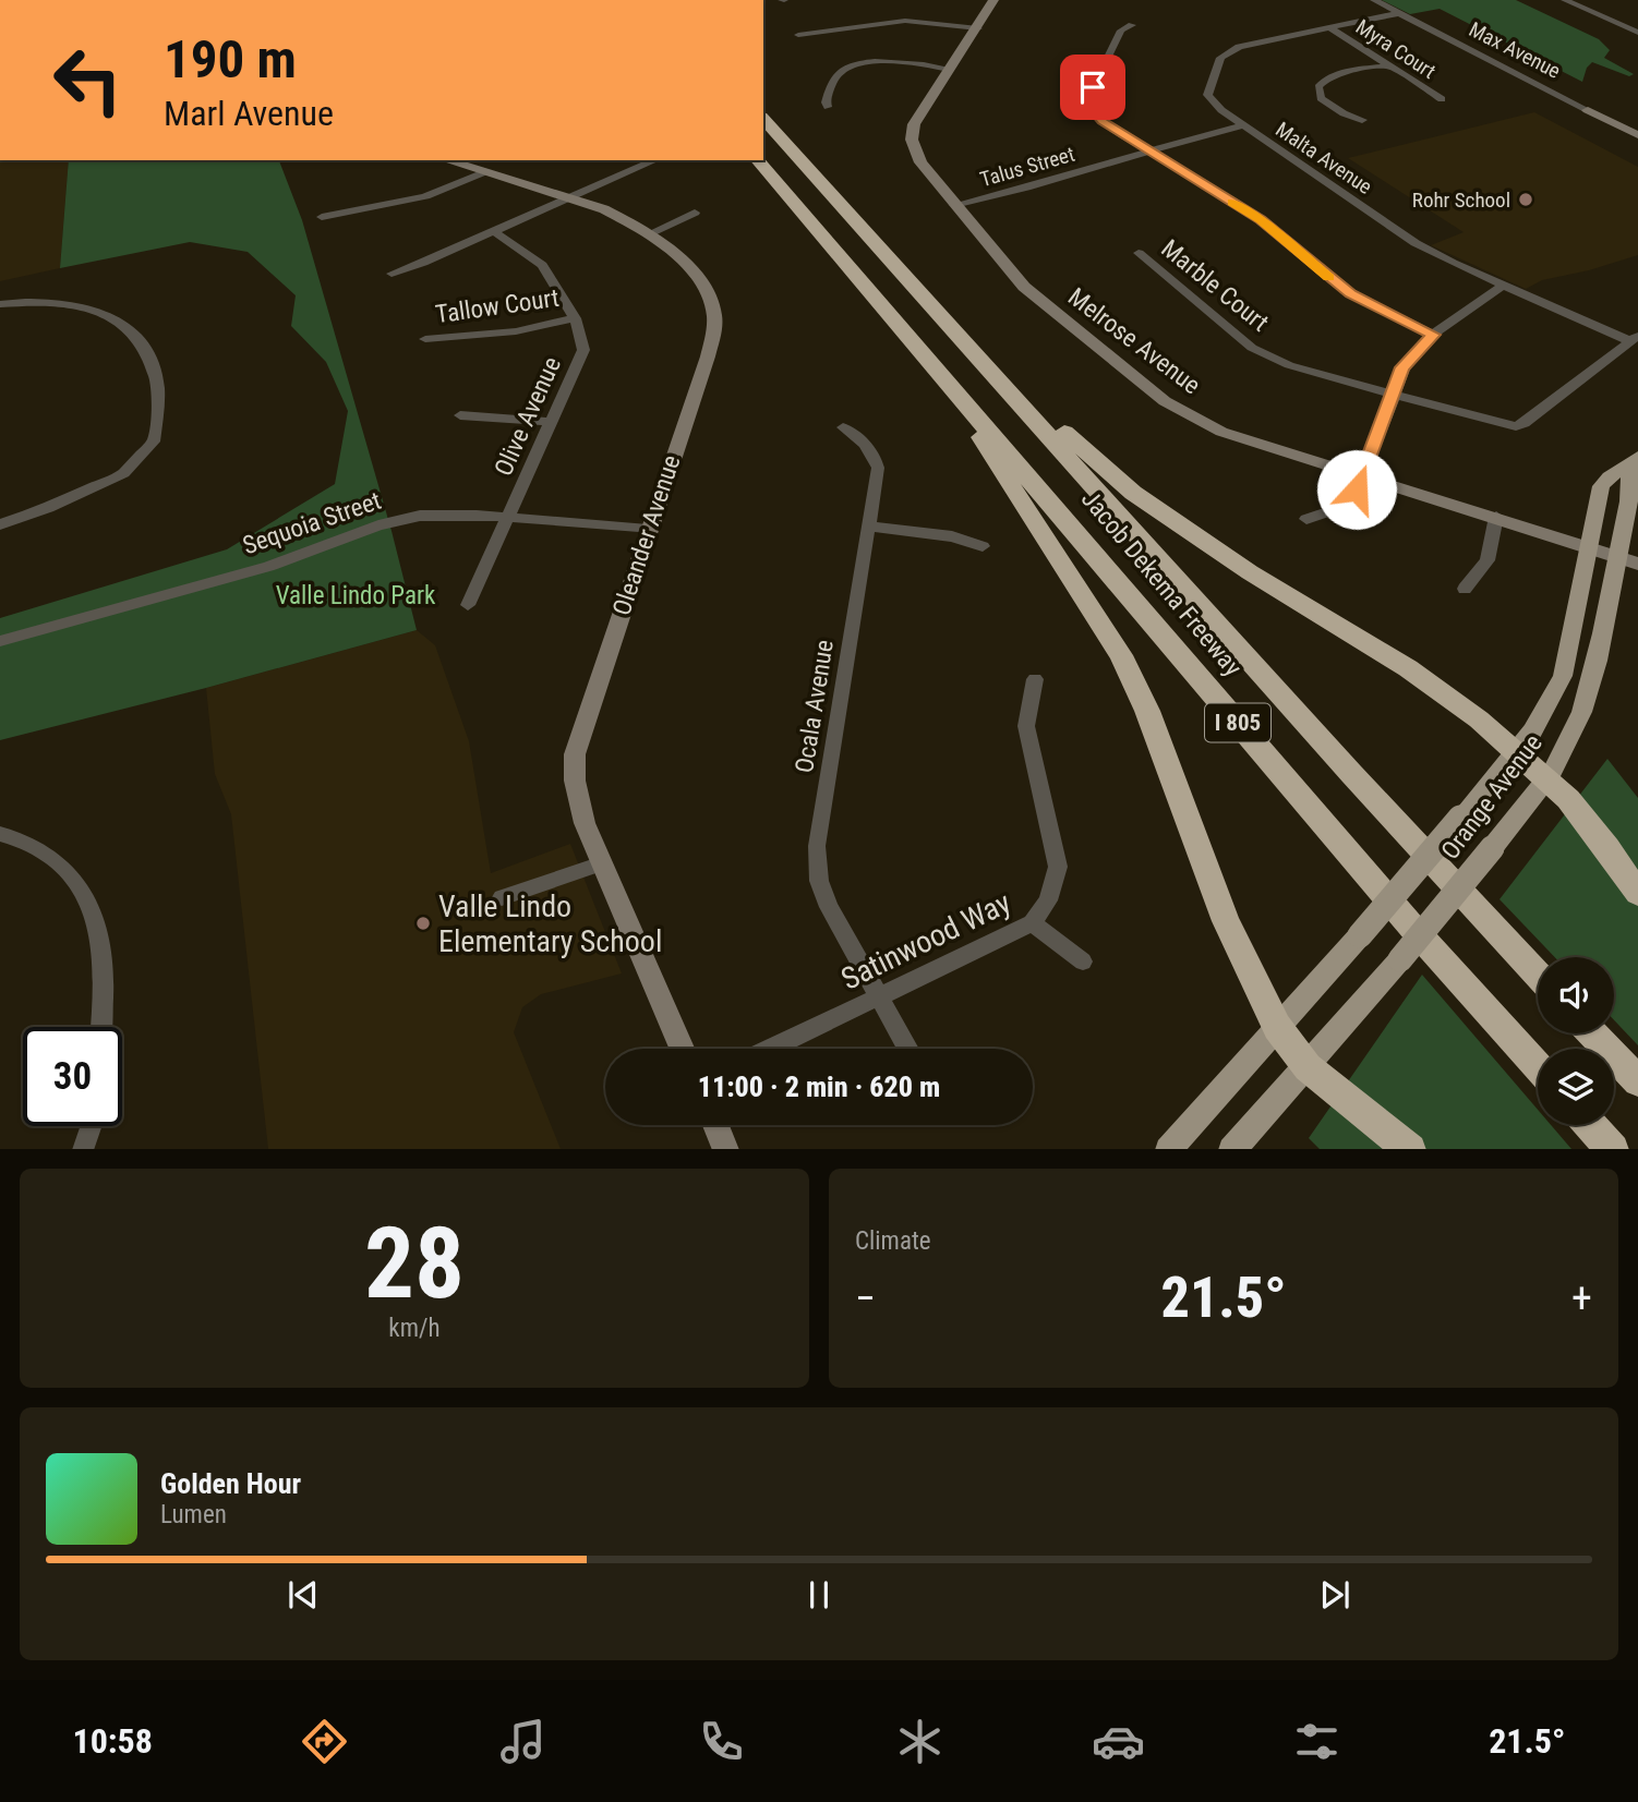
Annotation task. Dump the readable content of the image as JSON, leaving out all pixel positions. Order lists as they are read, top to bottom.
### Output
{
  "streets": {
    "highway": ["Jacob Dekema Freeway", "I 805"],
    "main road": ["Orange Avenue"],
    "street": [
      "Myra Court",
      "Max Avenue",
      "Malta Avenue",
      "Talus Street",
      "Marble Court",
      "Tallow Court",
      "Melrose Avenue",
      "Olive Avenue",
      "Sequoia Street",
      "Oleander Avenue",
      "Ocala Avenue",
      "Satinwood Way"
    ]
  },
  "crossings": [
    ["Myra Court", "Malta Avenue"],
    ["Max Avenue", "Malta Avenue"],
    ["Malta Avenue", "Talus Street"],
    ["Malta Avenue", "Marble Court"],
    ["Talus Street", "Melrose Avenue"],
    ["Tallow Court", "Olive Avenue"],
    ["Melrose Avenue", "Orange Avenue"],
    ["Olive Avenue", "Sequoia Street"],
    ["Sequoia Street", "Oleander Avenue"],
    ["Ocala Avenue", "Satinwood Way"]
  ],
  "parks": ["Valle Lindo Park"],
  "places": ["Rohr School", "Valle Lindo Elementary School"],
  "page": {
    "turn": ["190 m", "Marl Avenue"],
    "limit": "30",
    "trip": "11:00 · 2 min · 620 m",
    "tile": [
      ["28", "km/h"],
      "Climate"
    ],
    "heat": ["−", "21.5°", "+"],
    "song": ["Golden Hour", "Lumen"],
    "tabs": ["10:58", "21.5°"]
  }
}
